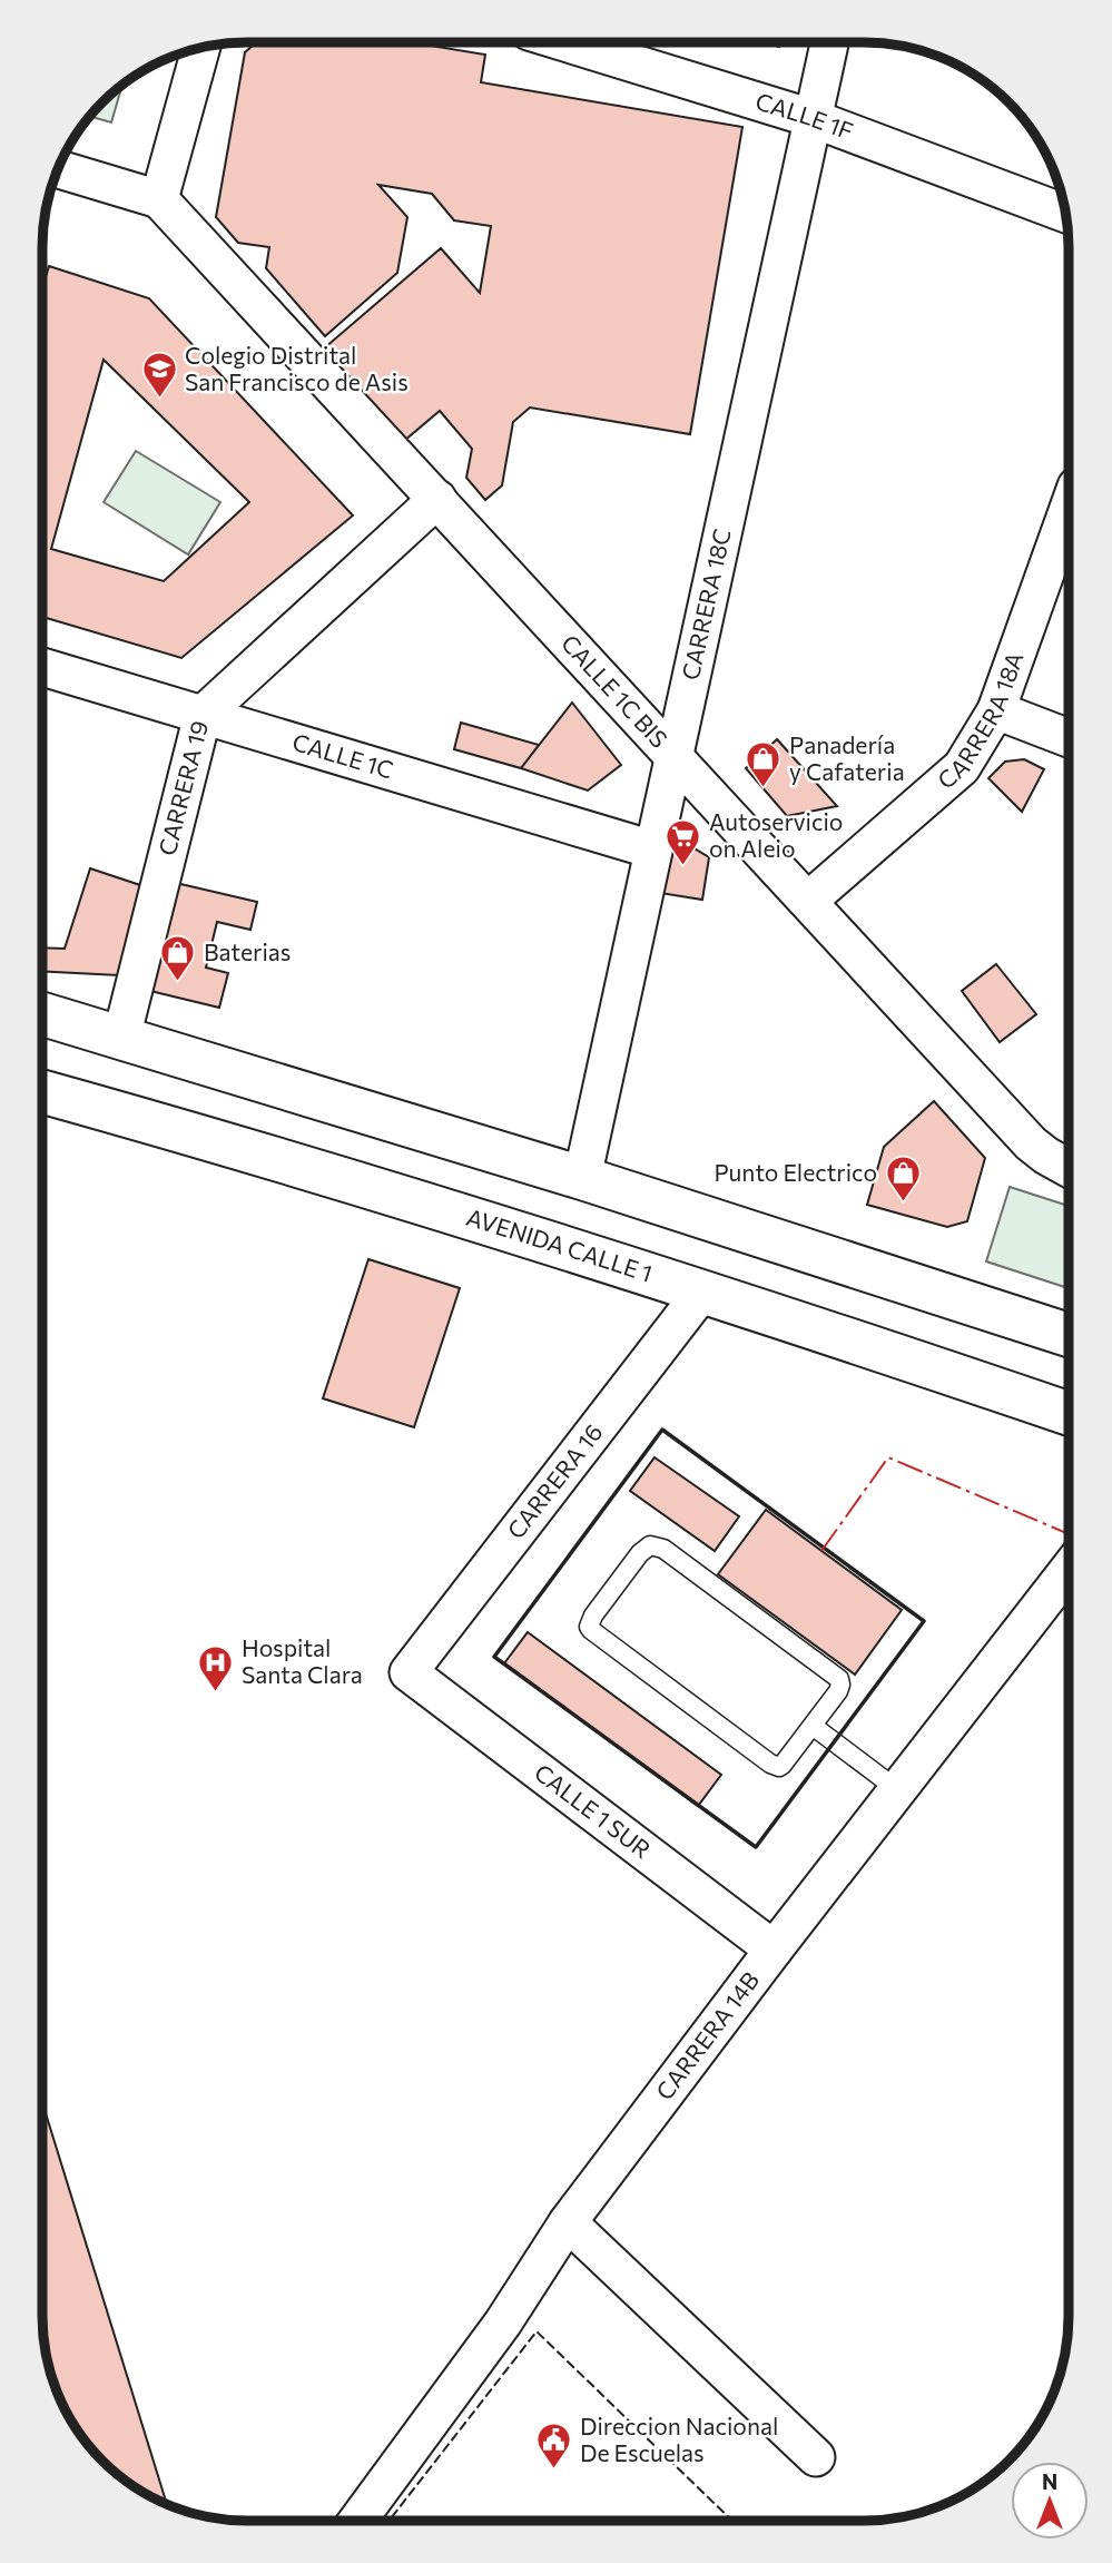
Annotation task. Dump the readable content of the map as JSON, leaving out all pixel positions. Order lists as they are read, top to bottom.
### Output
{
  "streets": {
    "main road": ["AVENIDA CALLE 1"],
    "street": [
      "CALLE 1F",
      "CARRERA 18C",
      "CALLE 1C BIS",
      "CARRERA 18A",
      "CALLE 1C",
      "CARRERA 19",
      "CARRERA 16",
      "CALLE 1 SUR",
      "CARRERA 14B"
    ]
  },
  "crossings": [
    ["CALLE 1F", "CARRERA 18C"],
    ["CARRERA 18C", "CALLE 1C BIS"],
    ["CARRERA 18C", "CALLE 1C"],
    ["CALLE 1C BIS", "CARRERA 18A"],
    ["CALLE 1C BIS", "CARRERA 19"],
    ["CALLE 1C", "CARRERA 19"],
    ["AVENIDA CALLE 1", "CARRERA 16"],
    ["CARRERA 16", "CALLE 1 SUR"],
    ["CALLE 1 SUR", "CARRERA 14B"]
  ],
  "places": {
    "school or university": ["Colegio Distrital San Francisco de Asis"],
    "shop": ["Panadería y Cafateria", "Baterias", "Punto Electrico"],
    "supermarket": ["Autoservicio on Aleio"],
    "hospital": ["Hospital Santa Clara"],
    "public building": ["Direccion Nacional De Escuelas"]
  },
  "north": "top"
}
